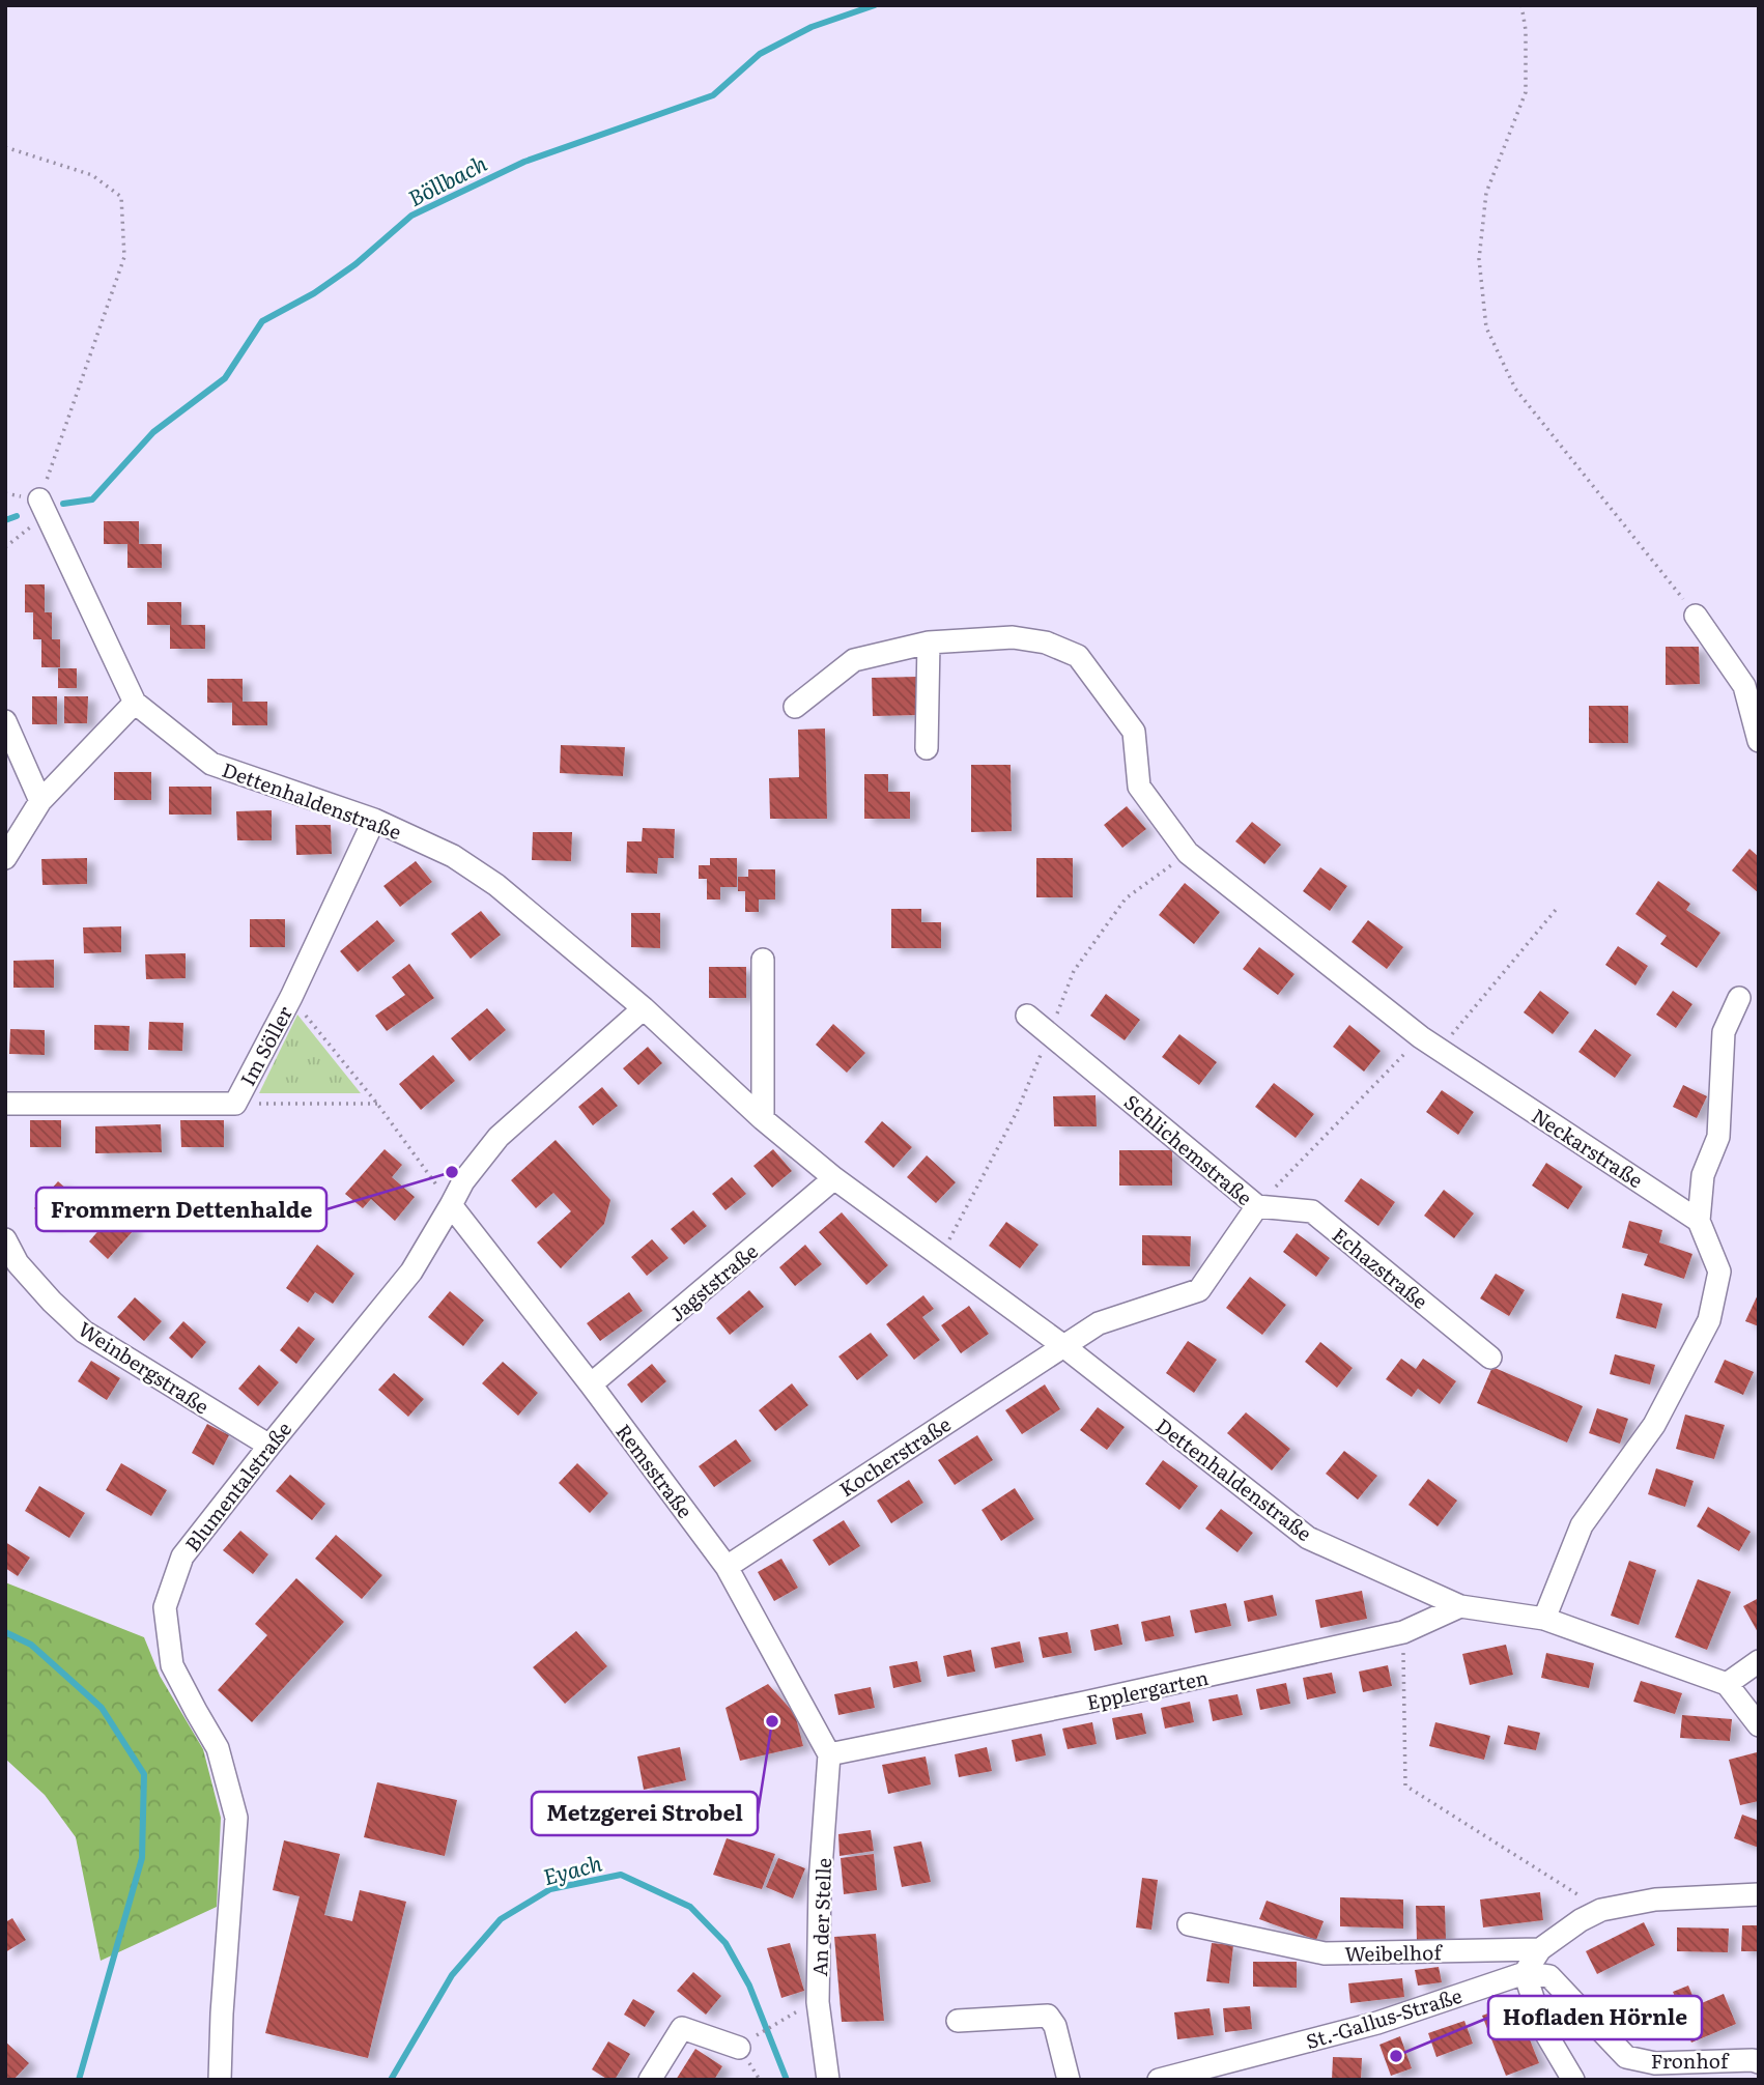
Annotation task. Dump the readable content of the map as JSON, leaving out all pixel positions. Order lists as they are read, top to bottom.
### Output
{
  "streets": {
    "street": [
      "Dettenhaldenstraße",
      "Im Söller",
      "Neckarstraße",
      "Schlichemstraße",
      "Echazstraße",
      "Jagststraße",
      "Weinbergstraße",
      "Kocherstraße",
      "Remsstraße",
      "Blumentalstraße",
      "Epplergarten",
      "An der Stelle",
      "Weibelhof",
      "St.-Gallus-Straße",
      "Fronhof"
    ]
  },
  "crossings": [
    ["Dettenhaldenstraße", "Im Söller"],
    ["Dettenhaldenstraße", "Schlichemstraße"],
    ["Dettenhaldenstraße", "Jagststraße"],
    ["Dettenhaldenstraße", "Kocherstraße"],
    ["Dettenhaldenstraße", "Blumentalstraße"],
    ["Dettenhaldenstraße", "Epplergarten"],
    ["Schlichemstraße", "Echazstraße"],
    ["Schlichemstraße", "Kocherstraße"],
    ["Jagststraße", "Remsstraße"],
    ["Weinbergstraße", "Blumentalstraße"],
    ["Kocherstraße", "Remsstraße"],
    ["Remsstraße", "Blumentalstraße"],
    ["Remsstraße", "Epplergarten"],
    ["Remsstraße", "An der Stelle"],
    ["Epplergarten", "An der Stelle"],
    ["St.-Gallus-Straße", "Fronhof"]
  ],
  "water": ["Böllbach", "Eyach"],
  "places": ["Frommern Dettenhalde", "Metzgerei Strobel", "Hofladen Hörnle"]
}
